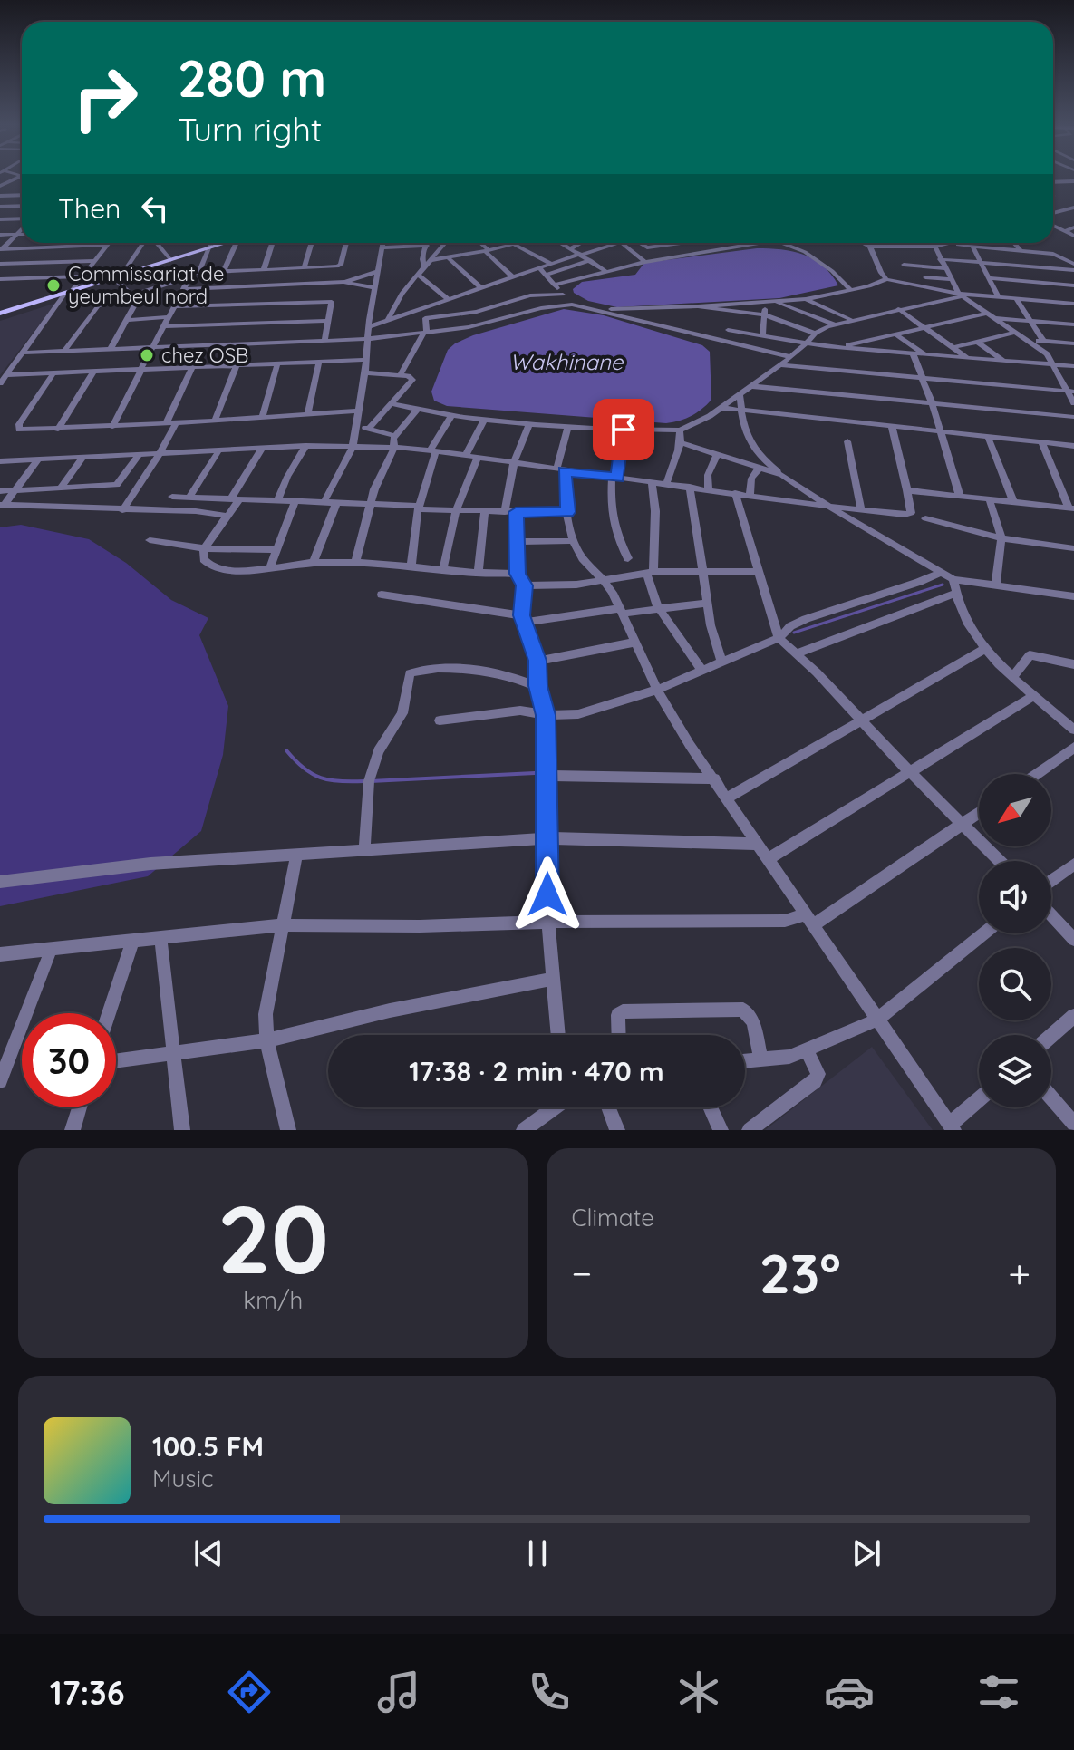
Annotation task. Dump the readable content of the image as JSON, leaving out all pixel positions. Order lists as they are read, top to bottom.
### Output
{
  "water": ["Wakhinane"],
  "places": ["Commissariat de yeumbeul nord", "chez OSB"],
  "north": "bottom left",
  "page": {
    "turn": ["280 m", "Turn right"],
    "then": "Then",
    "limit": "30",
    "trip": "17:38 · 2 min · 470 m",
    "tile": [
      ["20", "km/h"],
      "Climate"
    ],
    "heat": ["−", "23°", "+"],
    "song": ["100.5 FM", "Music"],
    "tabs": "17:36"
  }
}
